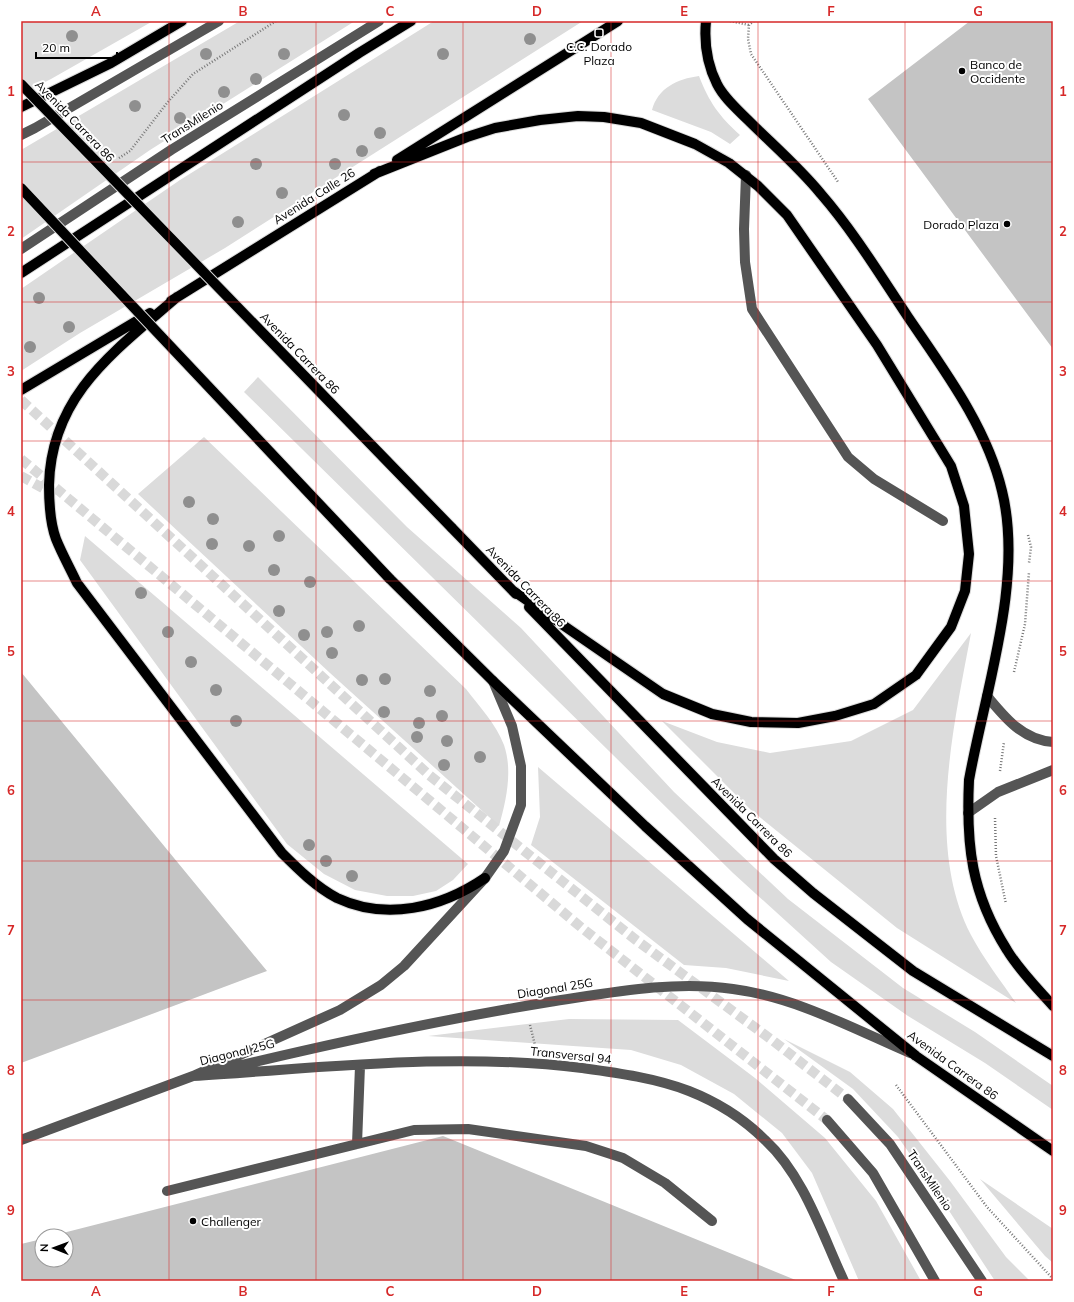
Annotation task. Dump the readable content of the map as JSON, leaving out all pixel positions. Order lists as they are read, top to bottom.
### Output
{
  "streets": {
    "main road": ["Avenida Carrera 86", "Avenida Calle 26"],
    "street": ["TransMilenio", "Diagonal 25G", "Transversal 94"]
  },
  "crossings": [
    ["Avenida Carrera 86", "Diagonal 25G"],
    ["Diagonal 25G", "Transversal 94"]
  ],
  "places": {
    "transit": ["C.C. Dorado Plaza"],
    "other": ["Banco de Occidente", "Dorado Plaza", "Challenger"]
  },
  "scale_bar": "20 m",
  "north": "left",
  "grid": {
    "columns": [
      "A",
      "B",
      "C",
      "D",
      "E",
      "F",
      "G"
    ],
    "rows": [
      "1",
      "2",
      "3",
      "4",
      "5",
      "6",
      "7",
      "8",
      "9"
    ]
  }
}
